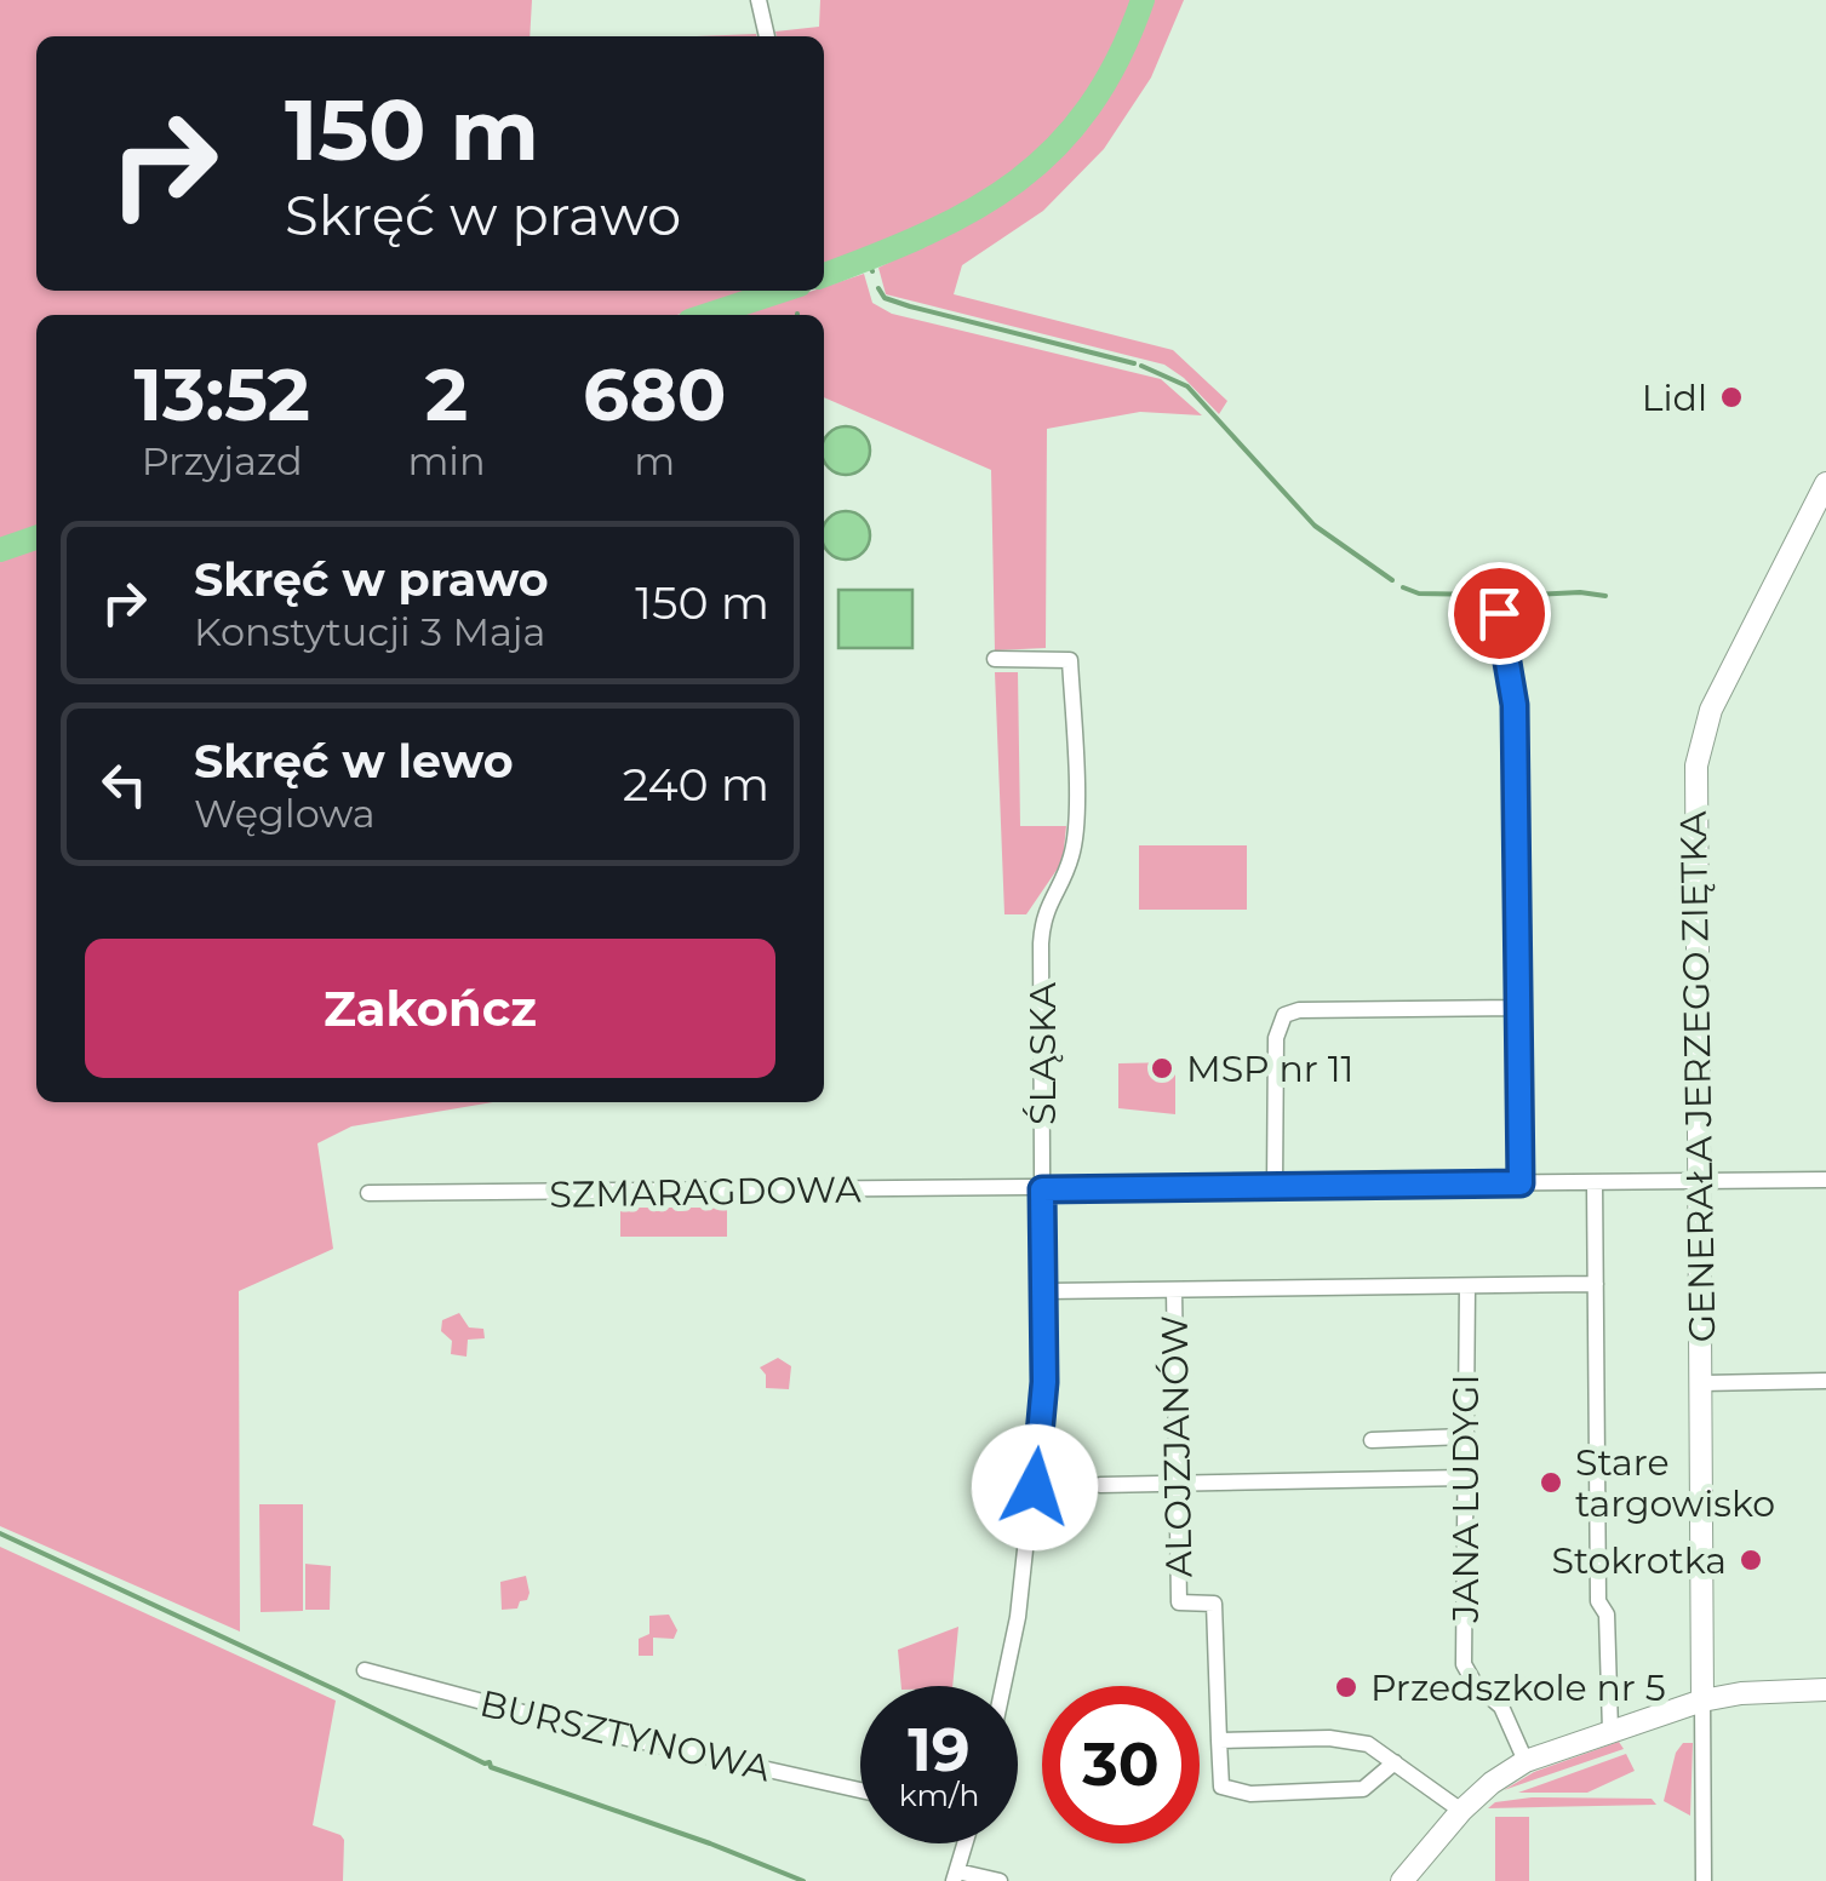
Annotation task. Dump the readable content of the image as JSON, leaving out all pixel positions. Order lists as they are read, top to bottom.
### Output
{
  "streets": {
    "street": [
      "ŚLĄSKA",
      "GENERAŁA JERZEGO ZIĘTKA",
      "SZMARAGDOWA",
      "ALOJZJANÓW",
      "JANA LUDYGI",
      "BURSZTYNOWA"
    ]
  },
  "crossings": [
    ["ŚLĄSKA", "SZMARAGDOWA"],
    ["GENERAŁA JERZEGO ZIĘTKA", "SZMARAGDOWA"]
  ],
  "places": [
    "Lidl",
    "MSP nr 11",
    "Stare targowisko",
    "Stokrotka",
    "Przedszkole nr 5"
  ],
  "page": {
    "turn": ["150 m", "Skręć w prawo"],
    "eta": [
      "13:52",
      "Przyjazd",
      "2",
      "min",
      "680",
      "m"
    ],
    "list": [
      {
        "name": "Skręć w prawo",
        "note": "Konstytucji 3 Maja",
        "value": "150 m"
      },
      {
        "name": "Skręć w lewo",
        "note": "Węglowa",
        "value": "240 m"
      }
    ],
    "buttons": "Zakończ",
    "speed": "19 km/h",
    "limit": "30"
  }
}
